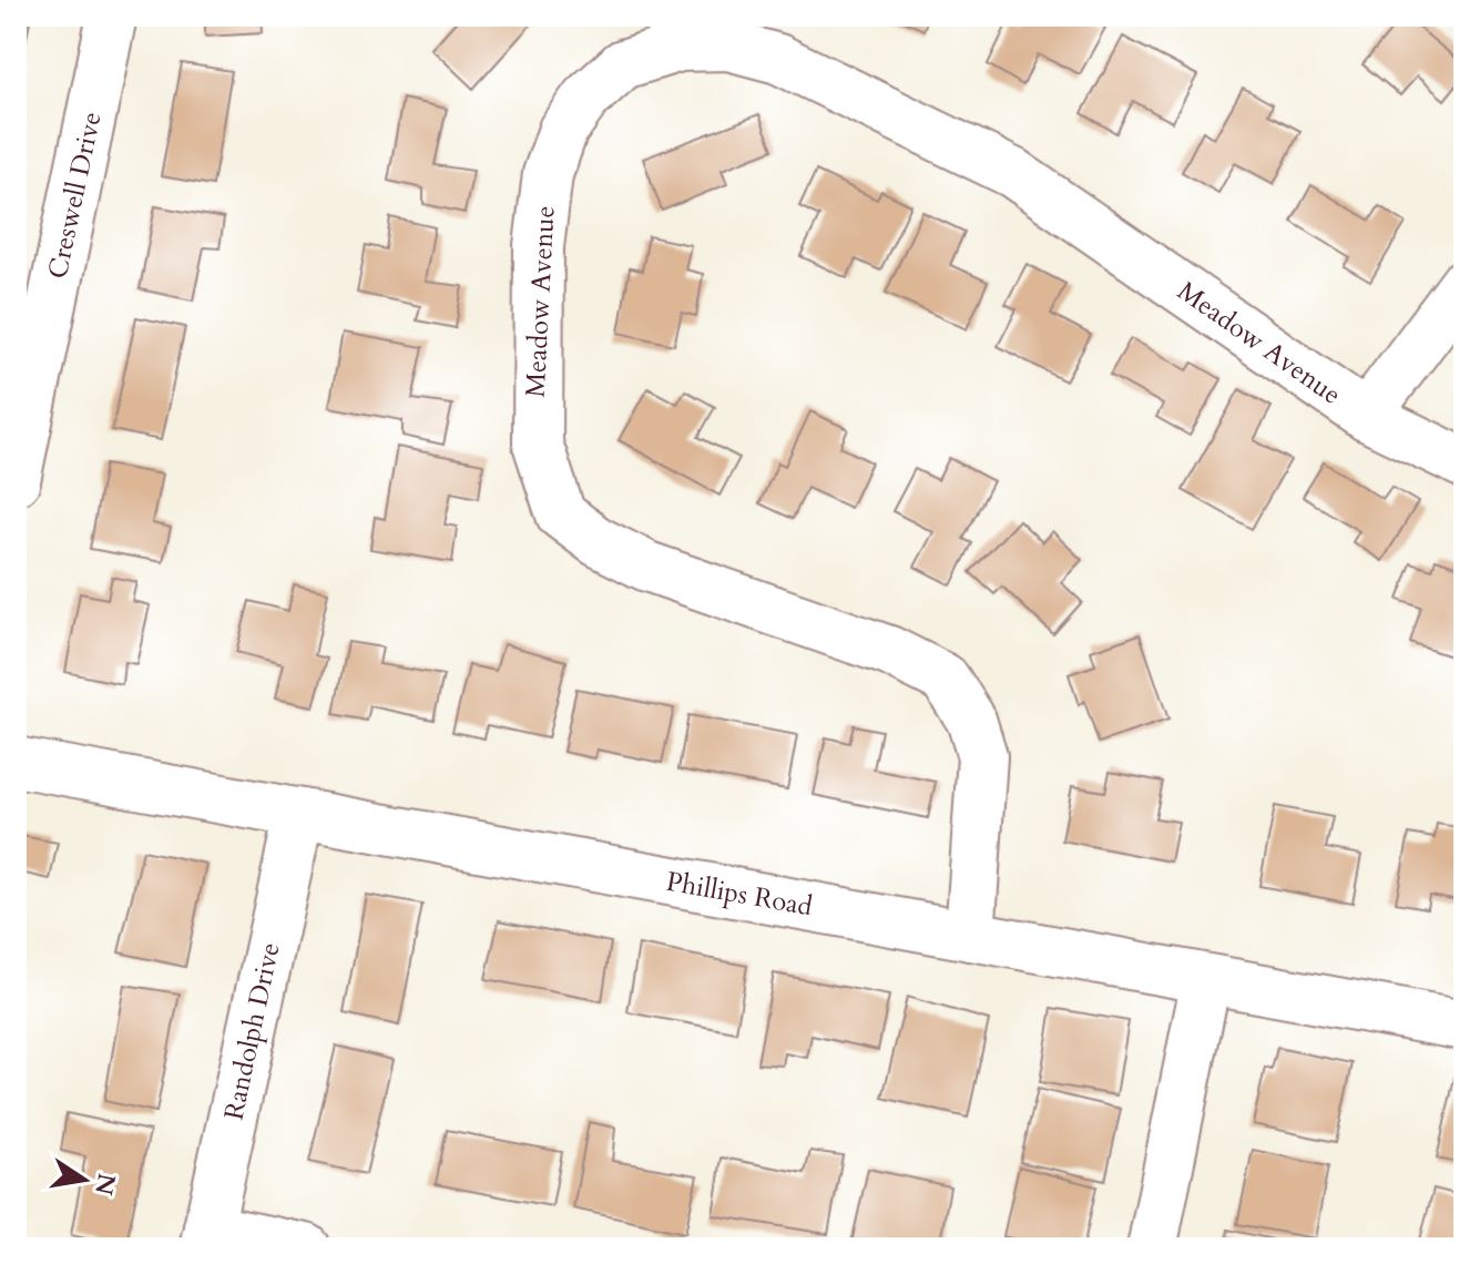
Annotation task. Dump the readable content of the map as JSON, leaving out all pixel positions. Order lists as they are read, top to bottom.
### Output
{
  "streets": {
    "street": [
      "Creswell Drive",
      "Meadow Avenue",
      "Phillips Road",
      "Randolph Drive"
    ]
  },
  "crossings": [
    ["Meadow Avenue", "Phillips Road"],
    ["Phillips Road", "Randolph Drive"]
  ],
  "north": "right"
}
